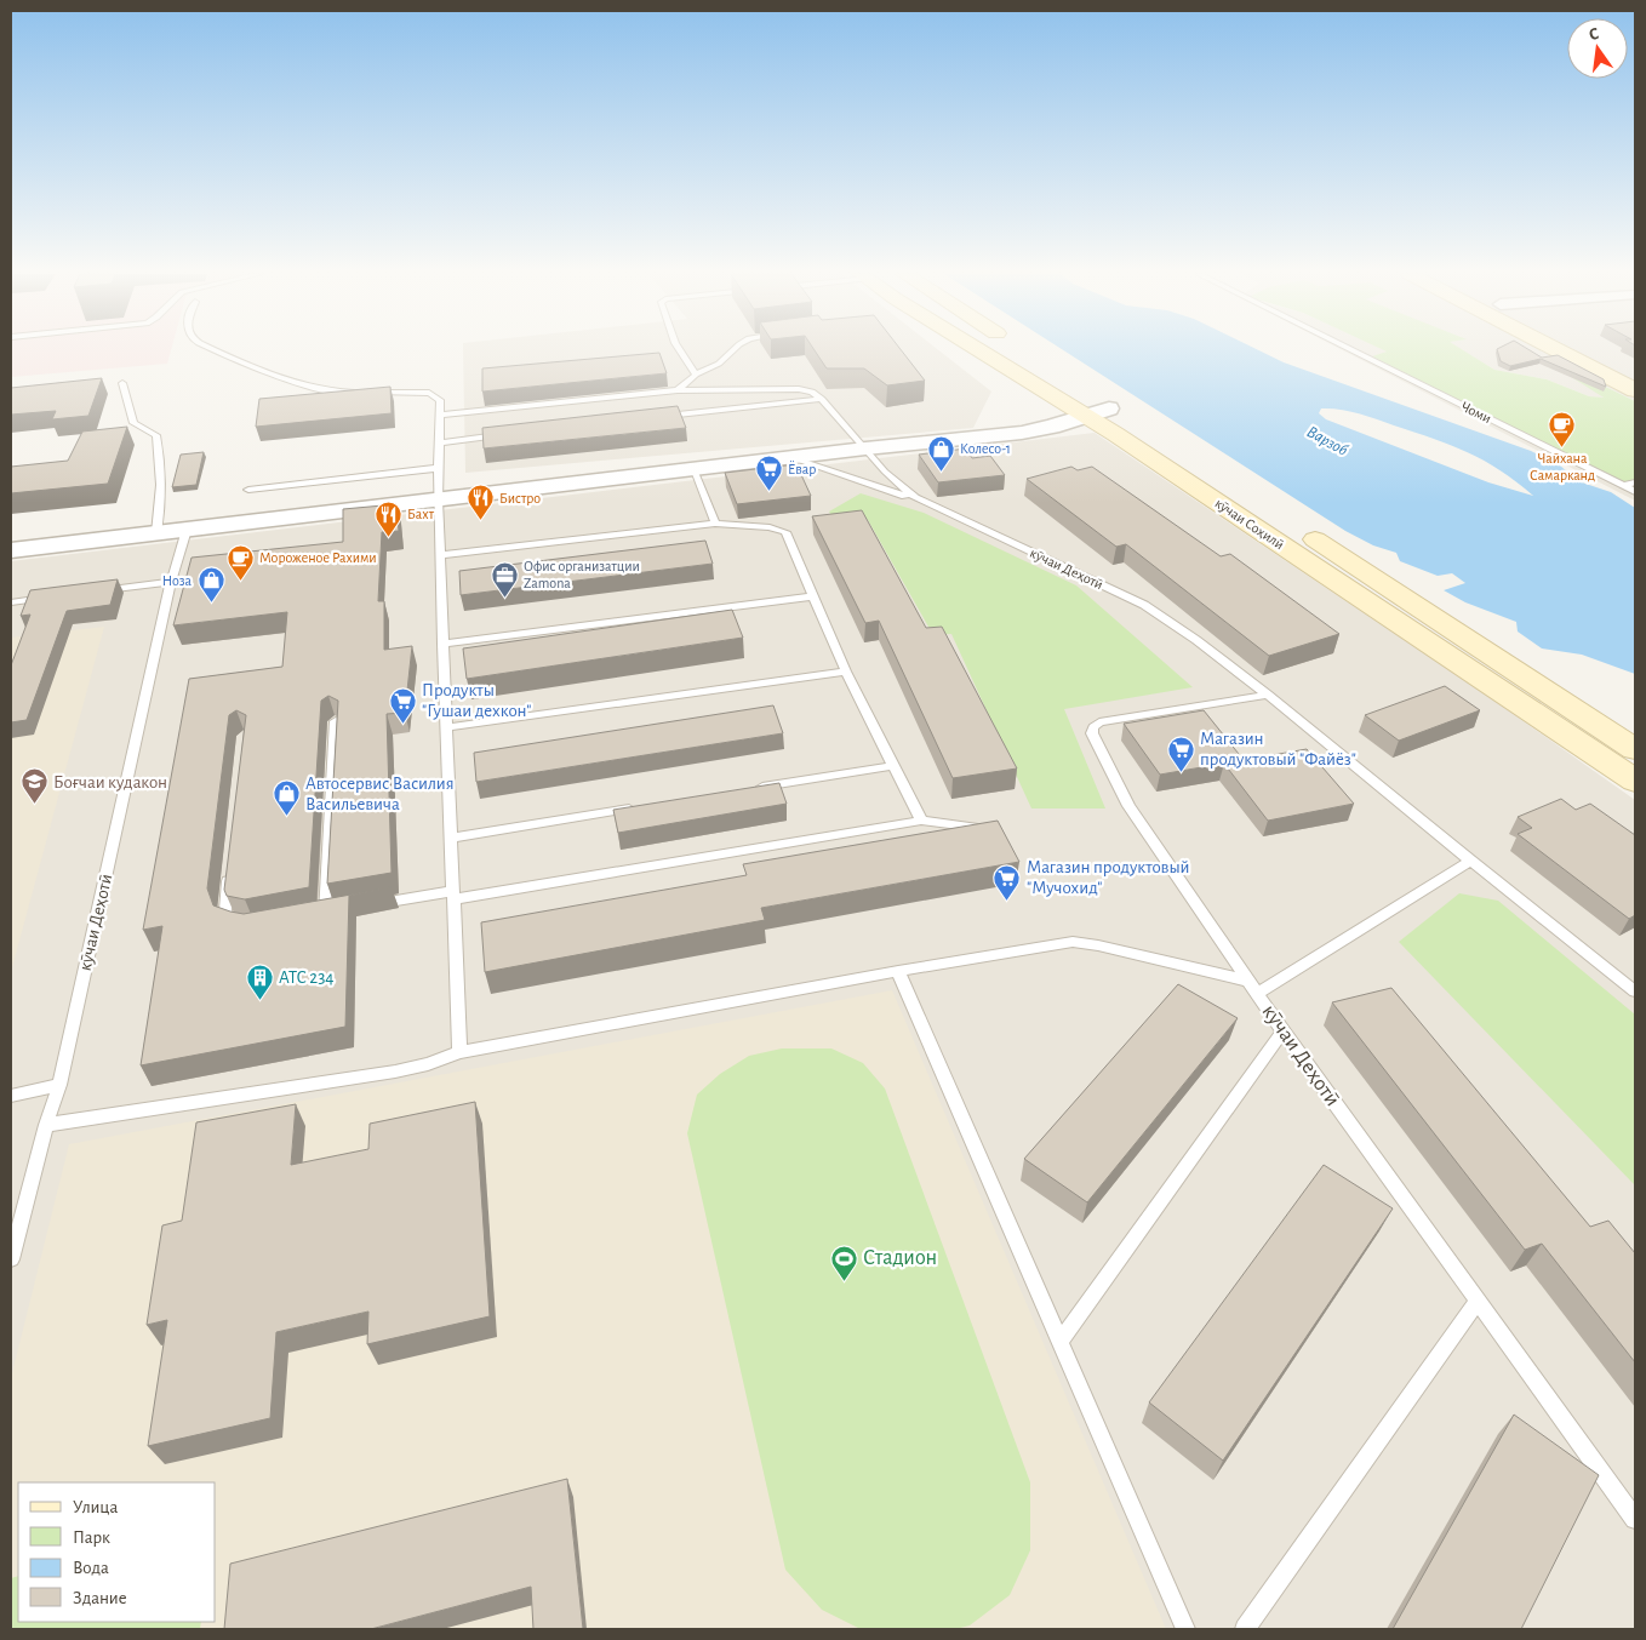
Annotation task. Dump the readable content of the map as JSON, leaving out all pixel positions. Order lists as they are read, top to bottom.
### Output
{
  "streets": {
    "main road": ["кӯчаи Соҳилӣ"],
    "lane": ["Чоми", "кӯчаи Деҳотӣ"]
  },
  "water": ["Варзоб"],
  "places": {
    "cafe": ["Чайхана Самарканд", "Мороженое Рахими"],
    "shop": ["Колесо-1", "Ноза", "Автосервис Василия Васильевича"],
    "supermarket": [
      "Ёвар",
      "Продукты \"Гушаи дехкон\"",
      "Магазин продуктовый \"Файёз\"",
      "Магазин продуктовый \"Мучохид\""
    ],
    "restaurant": ["Бистро", "Бахт"],
    "office": ["Офис организатции Zamona"],
    "school or university": ["Боғчаи кудакон"],
    "building": ["АТС 234"],
    "sports": ["Стадион"]
  },
  "legend": [
    "Улица",
    "Парк",
    "Вода",
    "Здание"
  ],
  "north": "top"
}
